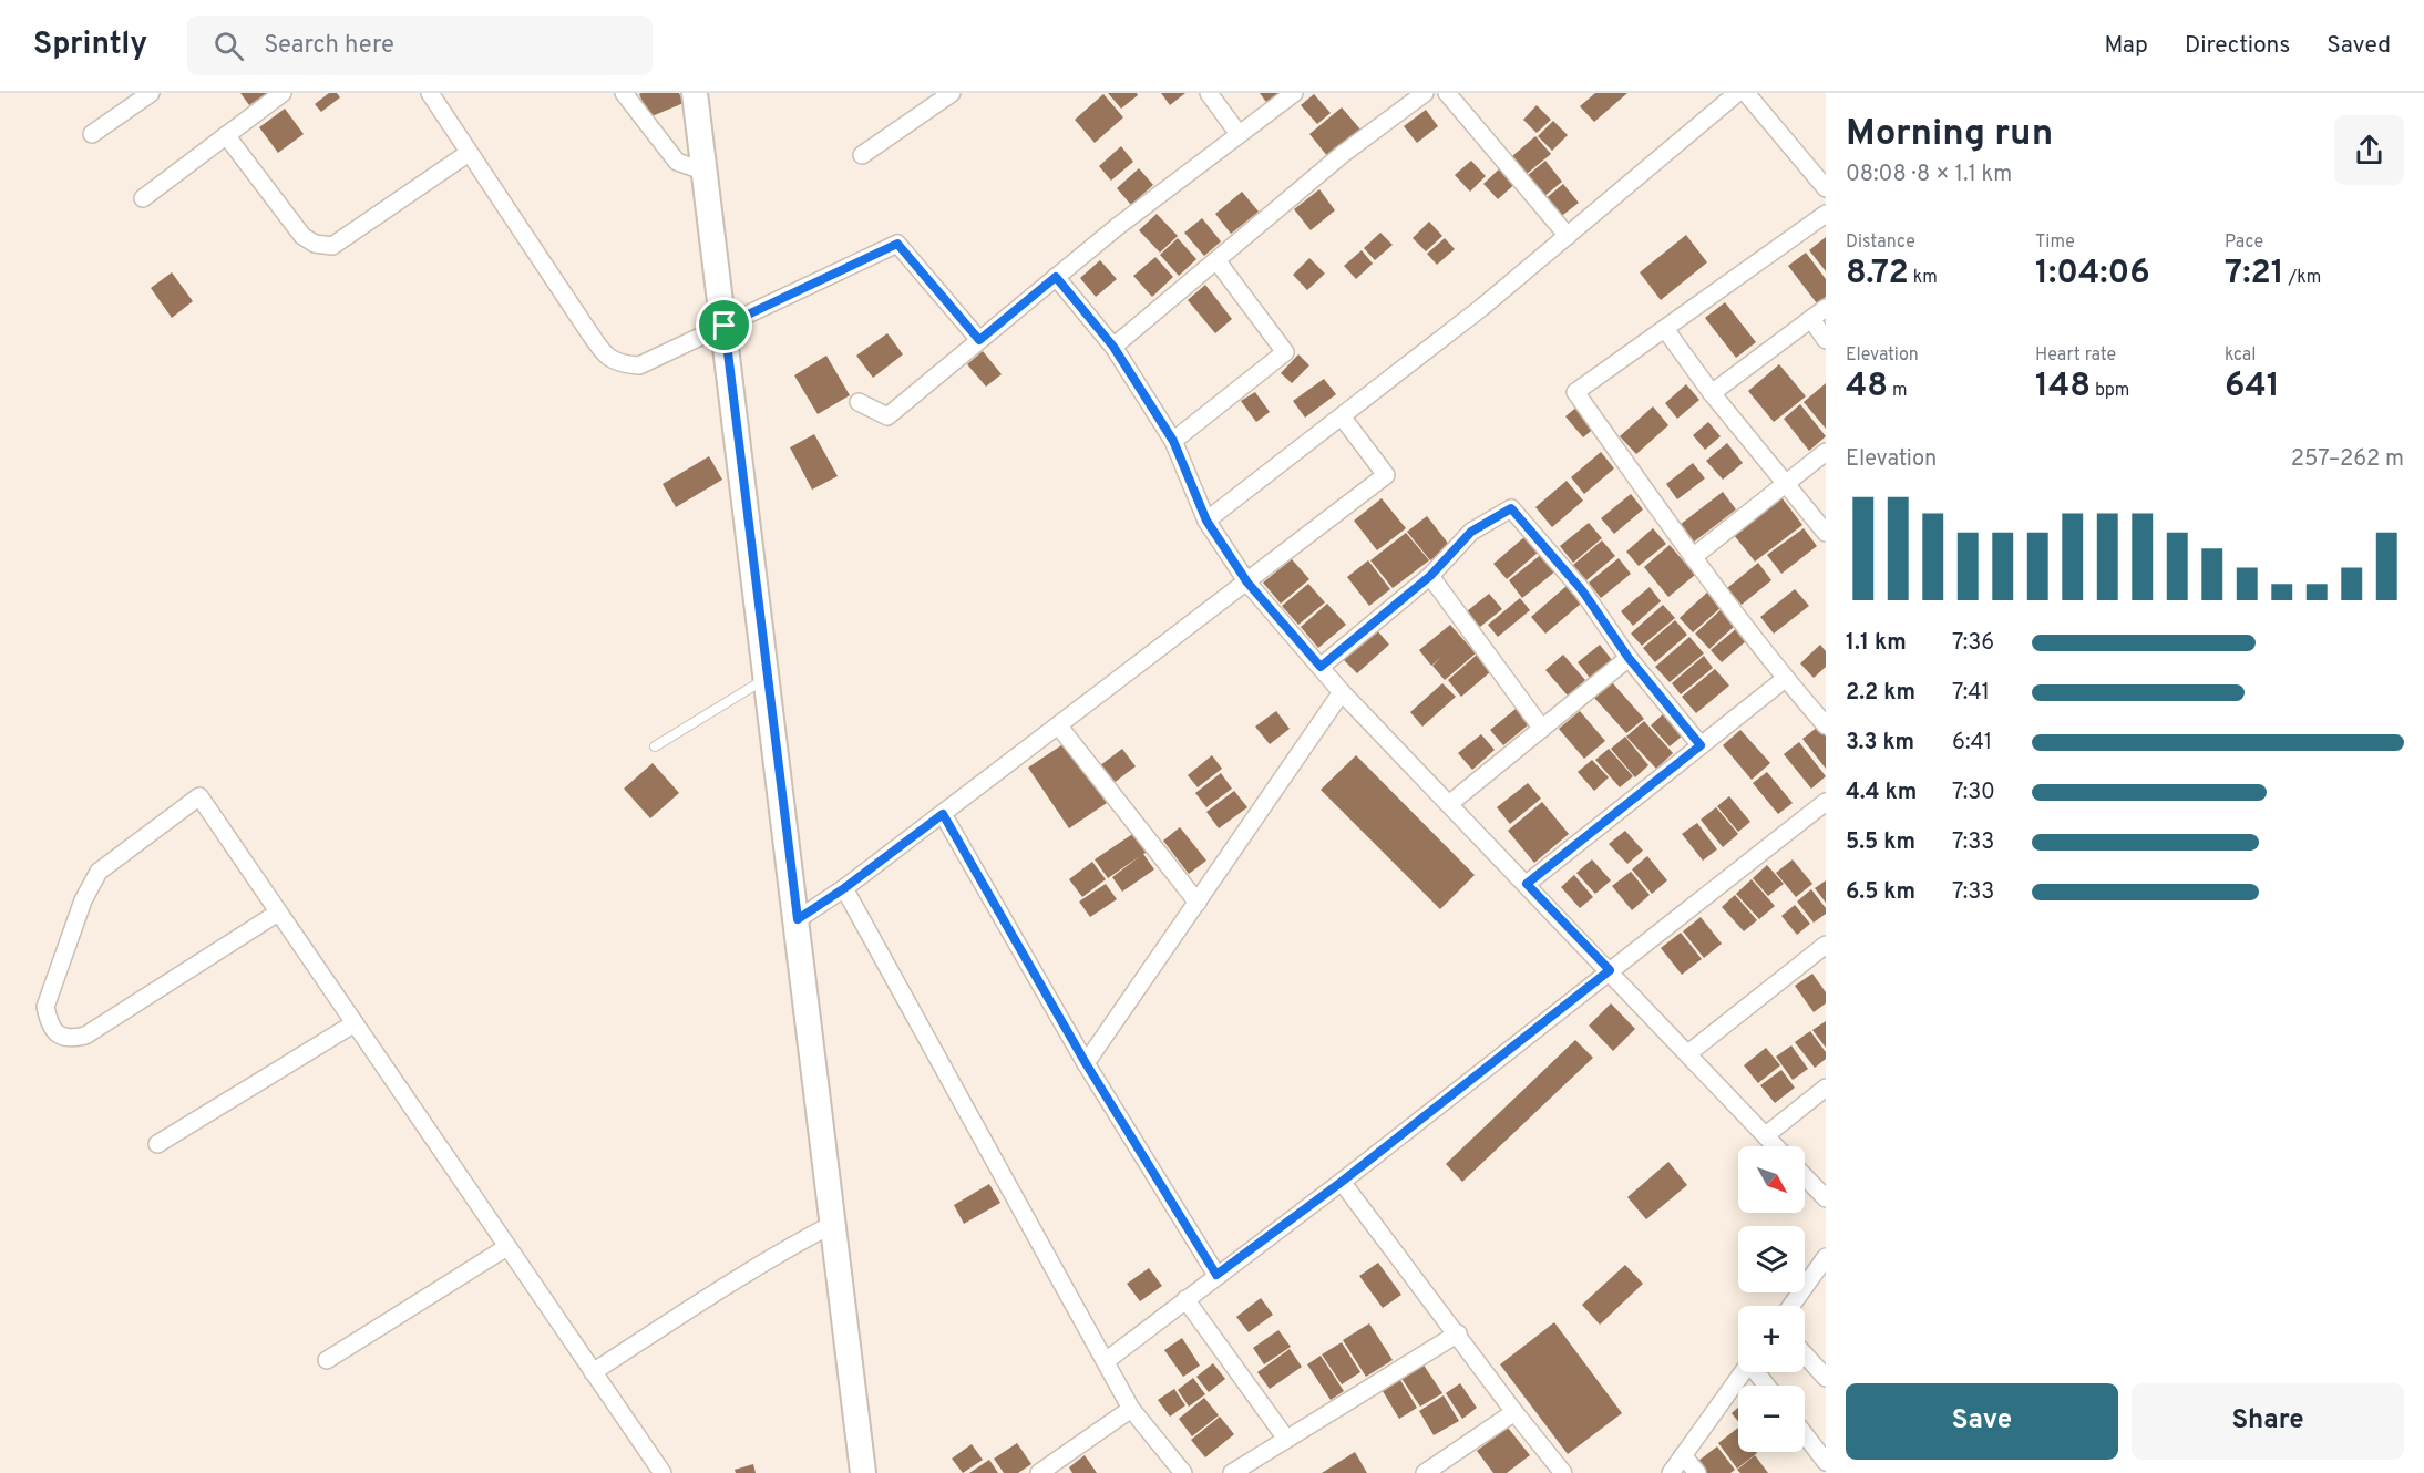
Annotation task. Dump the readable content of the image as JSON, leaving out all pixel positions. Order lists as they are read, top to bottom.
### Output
{
  "north": "bottom right",
  "page": {
    "header": "Sprintly",
    "search": "Search here",
    "nav": ["Map", "Directions", "Saved"],
    "heading": ["Morning run", "08:08 · 8 × 1.1 km"],
    "stats": [
      ["Distance", "8.72 km"],
      ["Time", "1:04:06"],
      ["Pace", "7:21 /km"],
      ["Elevation", "48 m"],
      ["Heart rate", "148 bpm"],
      ["kcal", "641"]
    ],
    "chart": ["Elevation", "257–262 m"],
    "list": [
      {
        "name": "1.1 km",
        "note": "7:36"
      },
      {
        "name": "2.2 km",
        "note": "7:41"
      },
      {
        "name": "3.3 km",
        "note": "6:41"
      },
      {
        "name": "4.4 km",
        "note": "7:30"
      },
      {
        "name": "5.5 km",
        "note": "7:33"
      },
      {
        "name": "6.5 km",
        "note": "7:33"
      }
    ],
    "map_buttons": ["+", "−"],
    "buttons": ["Save", "Share"]
  }
}
